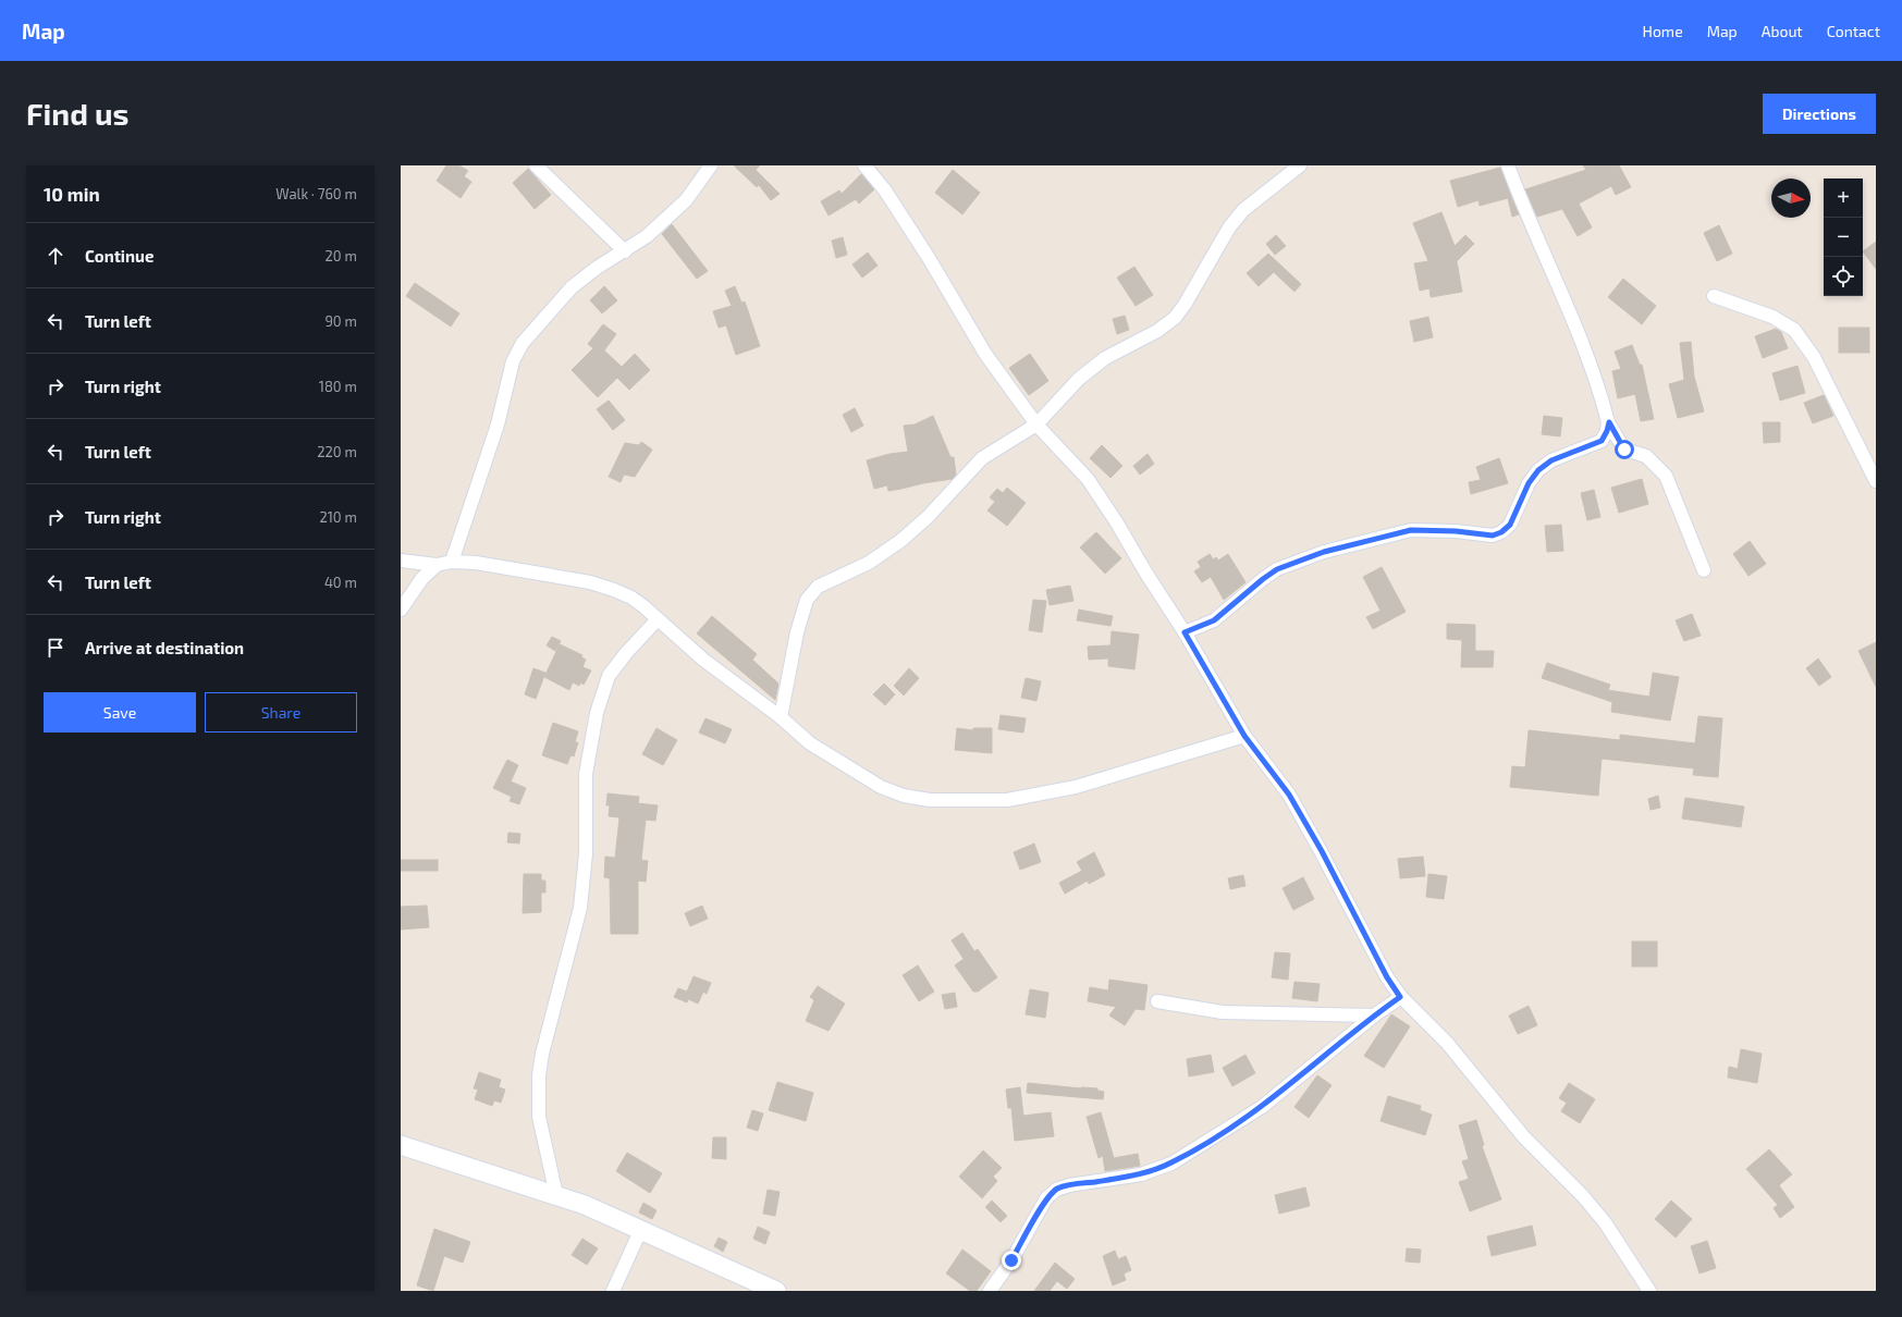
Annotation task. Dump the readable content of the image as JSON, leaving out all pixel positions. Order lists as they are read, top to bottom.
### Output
{
  "north": "right",
  "page": {
    "header": "Map",
    "nav": [
      "Home",
      "Map",
      "About",
      "Contact"
    ],
    "buttons": [
      "Directions",
      ["Save", "Share"]
    ],
    "title": "Find us",
    "heading": ["10 min", "Walk · 760 m"],
    "map_buttons": ["+", "−"],
    "list": [
      ["Continue", "20 m"],
      ["Turn left", "90 m"],
      ["Turn right", "180 m"],
      ["Turn left", "220 m"],
      ["Turn right", "210 m"],
      ["Turn left", "40 m"],
      "Arrive at destination"
    ]
  }
}
